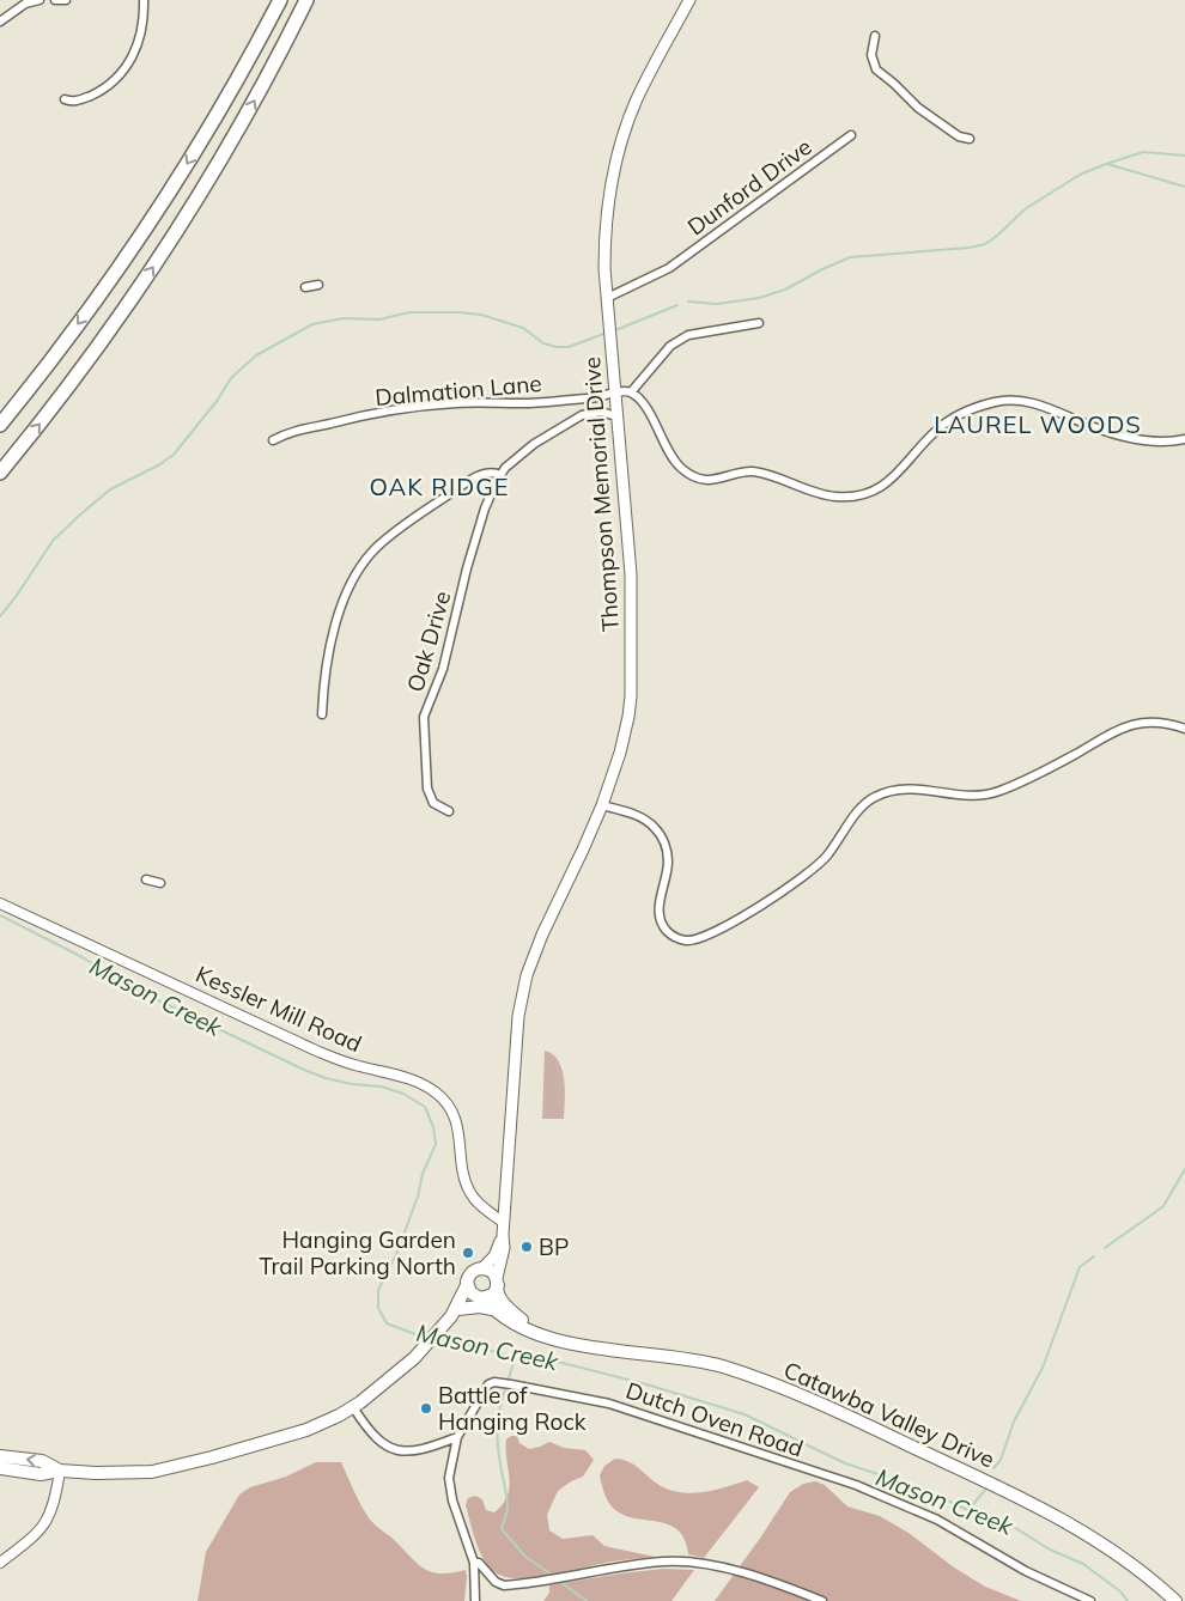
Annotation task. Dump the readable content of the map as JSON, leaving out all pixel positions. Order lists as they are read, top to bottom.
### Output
{
  "streets": {
    "main road": ["Thompson Memorial Drive", "Catawba Valley Drive"],
    "street": [
      "Dunford Drive",
      "Dalmation Lane",
      "Oak Drive",
      "Kessler Mill Road",
      "Dutch Oven Road"
    ]
  },
  "crossings": [
    ["Dunford Drive", "Thompson Memorial Drive"],
    ["Dalmation Lane", "Thompson Memorial Drive"],
    ["Thompson Memorial Drive", "Oak Drive"],
    ["Thompson Memorial Drive", "Kessler Mill Road"],
    ["Thompson Memorial Drive", "Catawba Valley Drive"]
  ],
  "districts": ["LAUREL WOODS", "OAK RIDGE"],
  "water": ["Mason Creek"],
  "places": ["BP", "Hanging Garden Trail Parking North", "Battle of Hanging Rock"]
}
